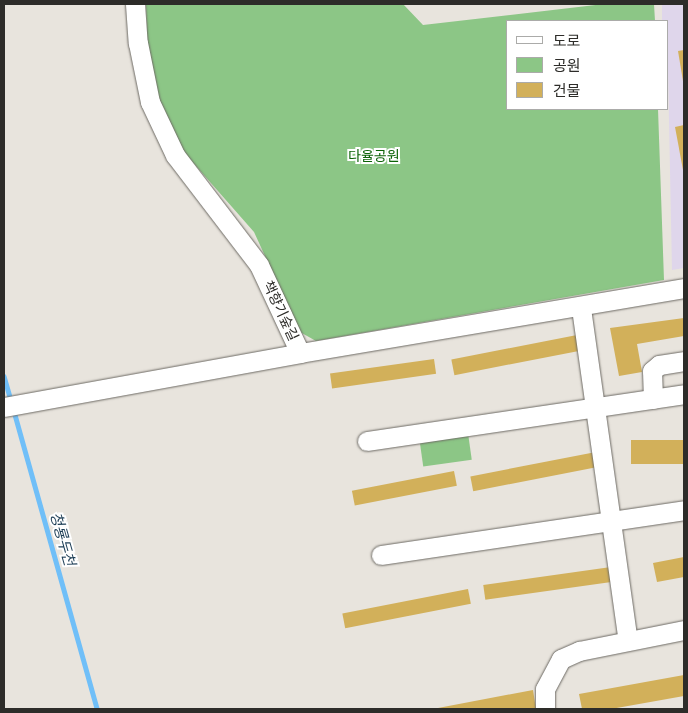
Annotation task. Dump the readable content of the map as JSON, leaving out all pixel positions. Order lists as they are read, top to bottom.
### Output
{
  "streets": {
    "street": ["책향기숲길"]
  },
  "water": ["청룡두천"],
  "parks": ["다율공원"],
  "legend": ["도로", "공원", "건물"]
}
